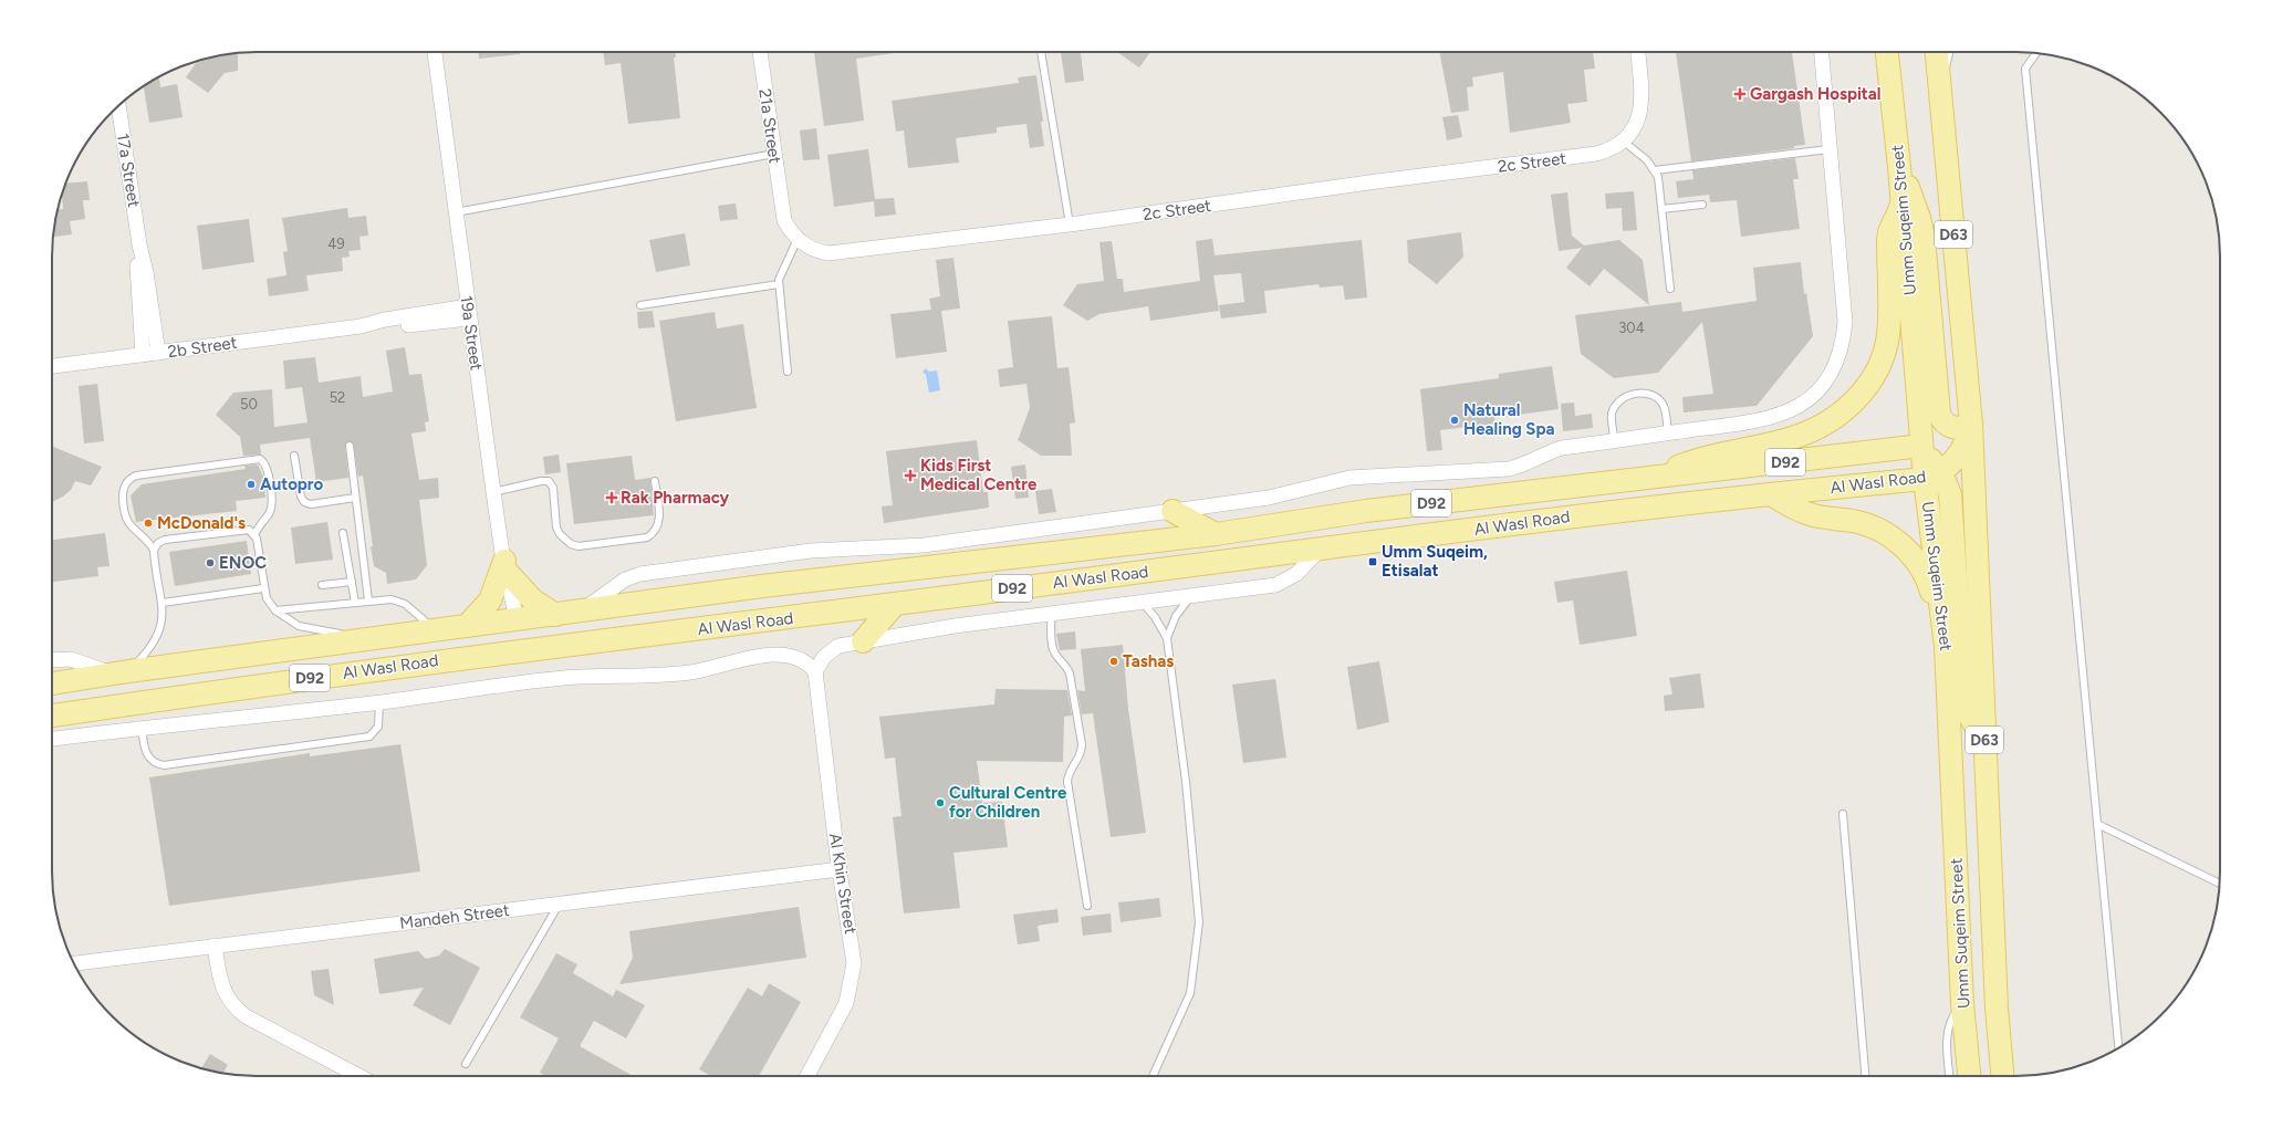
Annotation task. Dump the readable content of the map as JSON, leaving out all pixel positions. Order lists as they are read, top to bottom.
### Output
{
  "streets": {
    "main road": [
      "Umm Suqeim Street",
      "D63",
      "D92",
      "Al Wasl Road"
    ],
    "street": [
      "21a Street",
      "2c Street",
      "17a Street",
      "19a Street",
      "2b Street",
      "Al Khin Street",
      "Mandeh Street"
    ]
  },
  "crossings": [
    ["21a Street", "2c Street"],
    ["17a Street", "2b Street"],
    ["Umm Suqeim Street", "Al Wasl Road"],
    ["19a Street", "2b Street"],
    ["19a Street", "Al Wasl Road"],
    ["Al Khin Street", "Mandeh Street"]
  ],
  "places": {
    "health": ["Gargash Hospital", "Kids First Medical Centre", "Rak Pharmacy"],
    "other": [
      "Natural Healing Spa",
      "Autopro",
      "McDonald's",
      "ENOC",
      "Tashas",
      "Cultural Centre for Children"
    ],
    "transit": ["Umm Suqeim, Etisalat"]
  },
  "house_numbers": [
    "49",
    "304",
    "52",
    "50"
  ]
}
